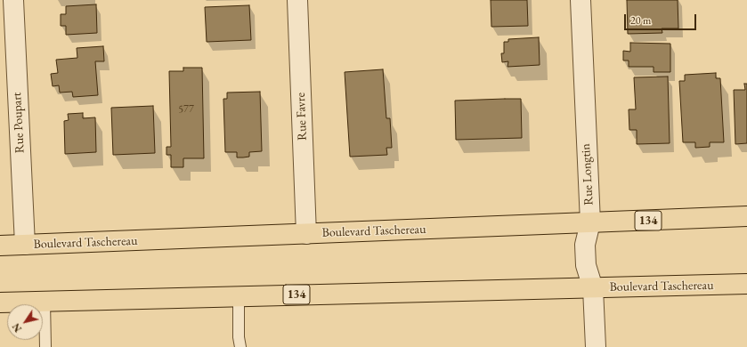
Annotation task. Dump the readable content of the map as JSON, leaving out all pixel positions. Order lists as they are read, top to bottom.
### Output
{
  "streets": {
    "main road": ["134", "Boulevard Taschereau"],
    "street": ["Rue Favre", "Rue Poupart", "Rue Longtin"]
  },
  "crossings": [
    ["Rue Favre", "Boulevard Taschereau"],
    ["Rue Poupart", "Boulevard Taschereau"],
    ["Rue Longtin", "Boulevard Taschereau"]
  ],
  "house_numbers": ["577"],
  "scale_bar": "20 m",
  "north": "bottom left"
}
